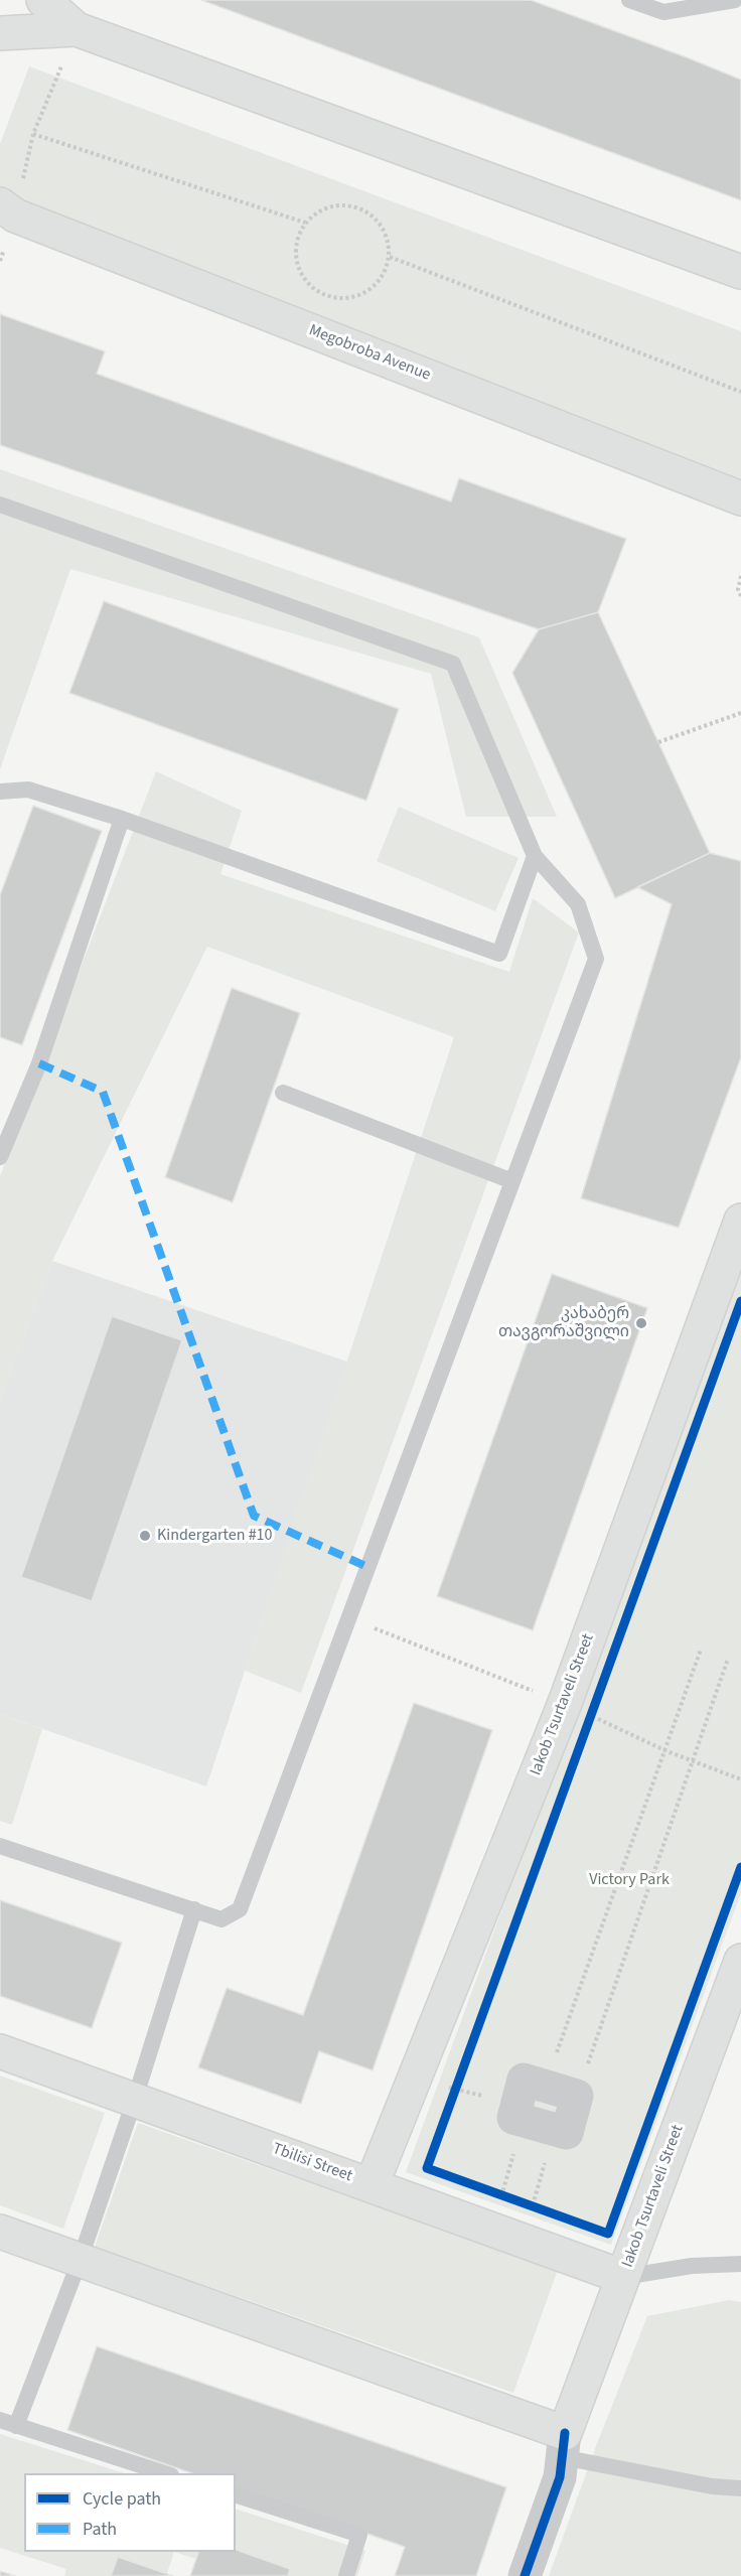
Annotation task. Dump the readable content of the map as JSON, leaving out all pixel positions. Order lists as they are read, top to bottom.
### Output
{
  "streets": {
    "main road": ["Megobroba Avenue", "Iakob Tsurtaveli Street", "Tbilisi Street"]
  },
  "crossings": [
    ["Iakob Tsurtaveli Street", "Tbilisi Street"]
  ],
  "parks": ["Victory Park"],
  "places": ["კახაბერ თავგორაშვილი", "Kindergarten #10"],
  "legend": ["Cycle path", "Path"]
}
